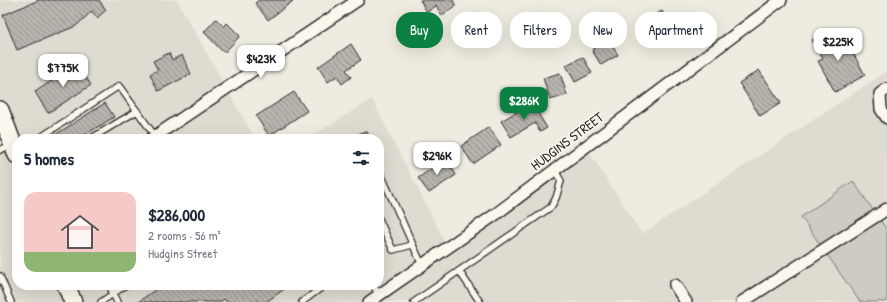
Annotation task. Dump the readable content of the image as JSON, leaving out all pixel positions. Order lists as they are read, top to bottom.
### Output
{
  "streets": {
    "street": ["HUDGINS STREET"]
  },
  "page": {
    "chip": [
      "Buy",
      "Rent",
      "Filters",
      "New",
      "Apartment"
    ],
    "price": [
      "$225K",
      "$423K",
      "$775K",
      "$286K",
      "$296K"
    ],
    "heading": "5 homes",
    "list": [
      {
        "name": "$286,000",
        "note": "2 rooms · 56 m² · Hudgins Street"
      }
    ]
  }
}
